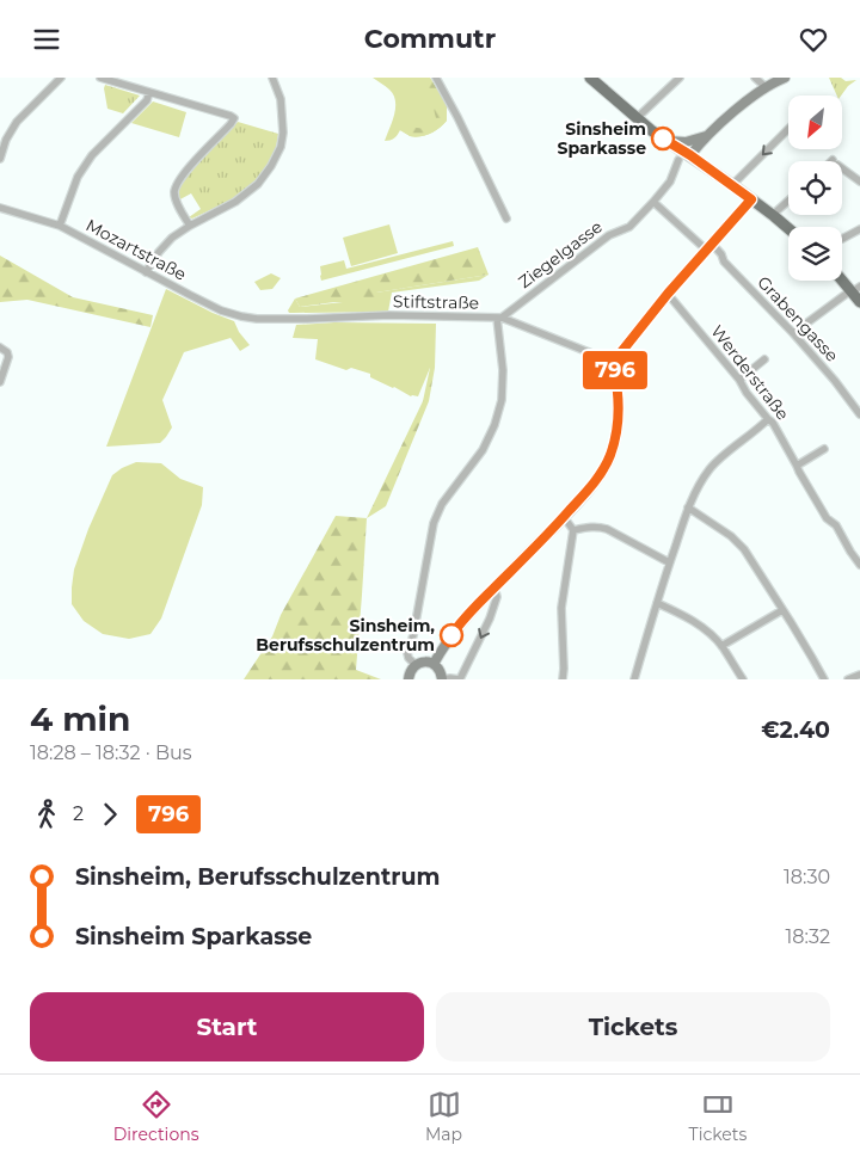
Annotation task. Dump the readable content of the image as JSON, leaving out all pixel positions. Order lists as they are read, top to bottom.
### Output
{
  "streets": {
    "street": [
      "Mozartstraße",
      "Ziegelgasse",
      "Stiftstraße",
      "Grabengasse",
      "Werderstraße"
    ]
  },
  "crossings": [
    ["Mozartstraße", "Stiftstraße"],
    ["Ziegelgasse", "Stiftstraße"],
    ["Ziegelgasse", "Grabengasse"]
  ],
  "places": ["Sinsheim Sparkasse", "Sinsheim, Berufsschulzentrum"],
  "lines": ["bus line 796"],
  "north": "bottom left",
  "page": {
    "header": "Commutr",
    "on_map": "796",
    "heading": ["4 min", "18:28 – 18:32 · Bus", "€2.40"],
    "legs": ["2", "796"],
    "list": [
      {
        "name": "Sinsheim, Berufsschulzentrum",
        "value": "18:30"
      },
      {
        "name": "Sinsheim Sparkasse",
        "value": "18:32"
      }
    ],
    "buttons": ["Start", "Tickets"],
    "tabs": ["Directions", "Map", "Tickets"]
  }
}
